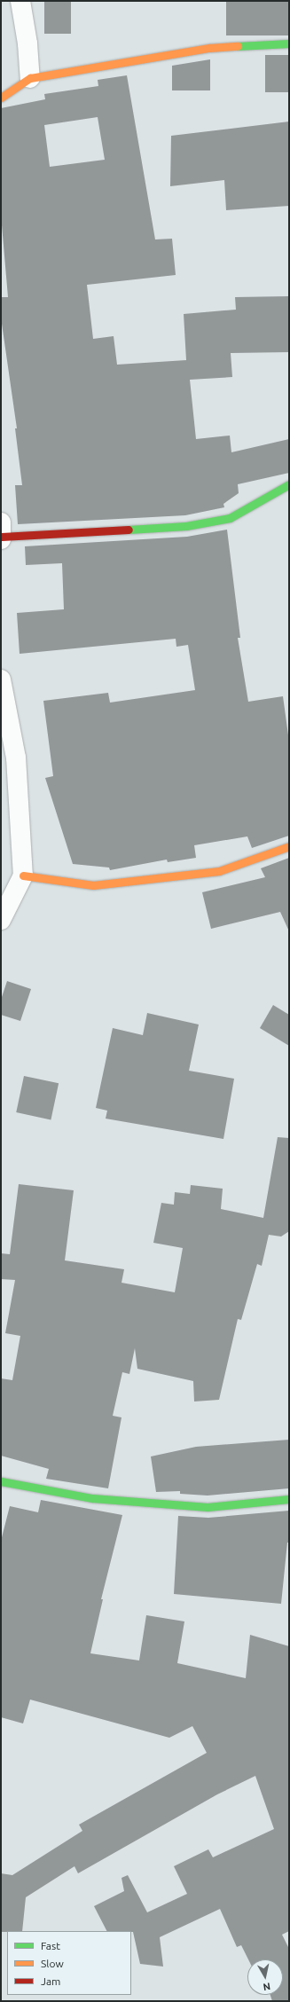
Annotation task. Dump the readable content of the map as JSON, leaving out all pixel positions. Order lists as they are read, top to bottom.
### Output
{
  "legend": ["Fast", "Slow", "Jam"],
  "north": "bottom"
}
